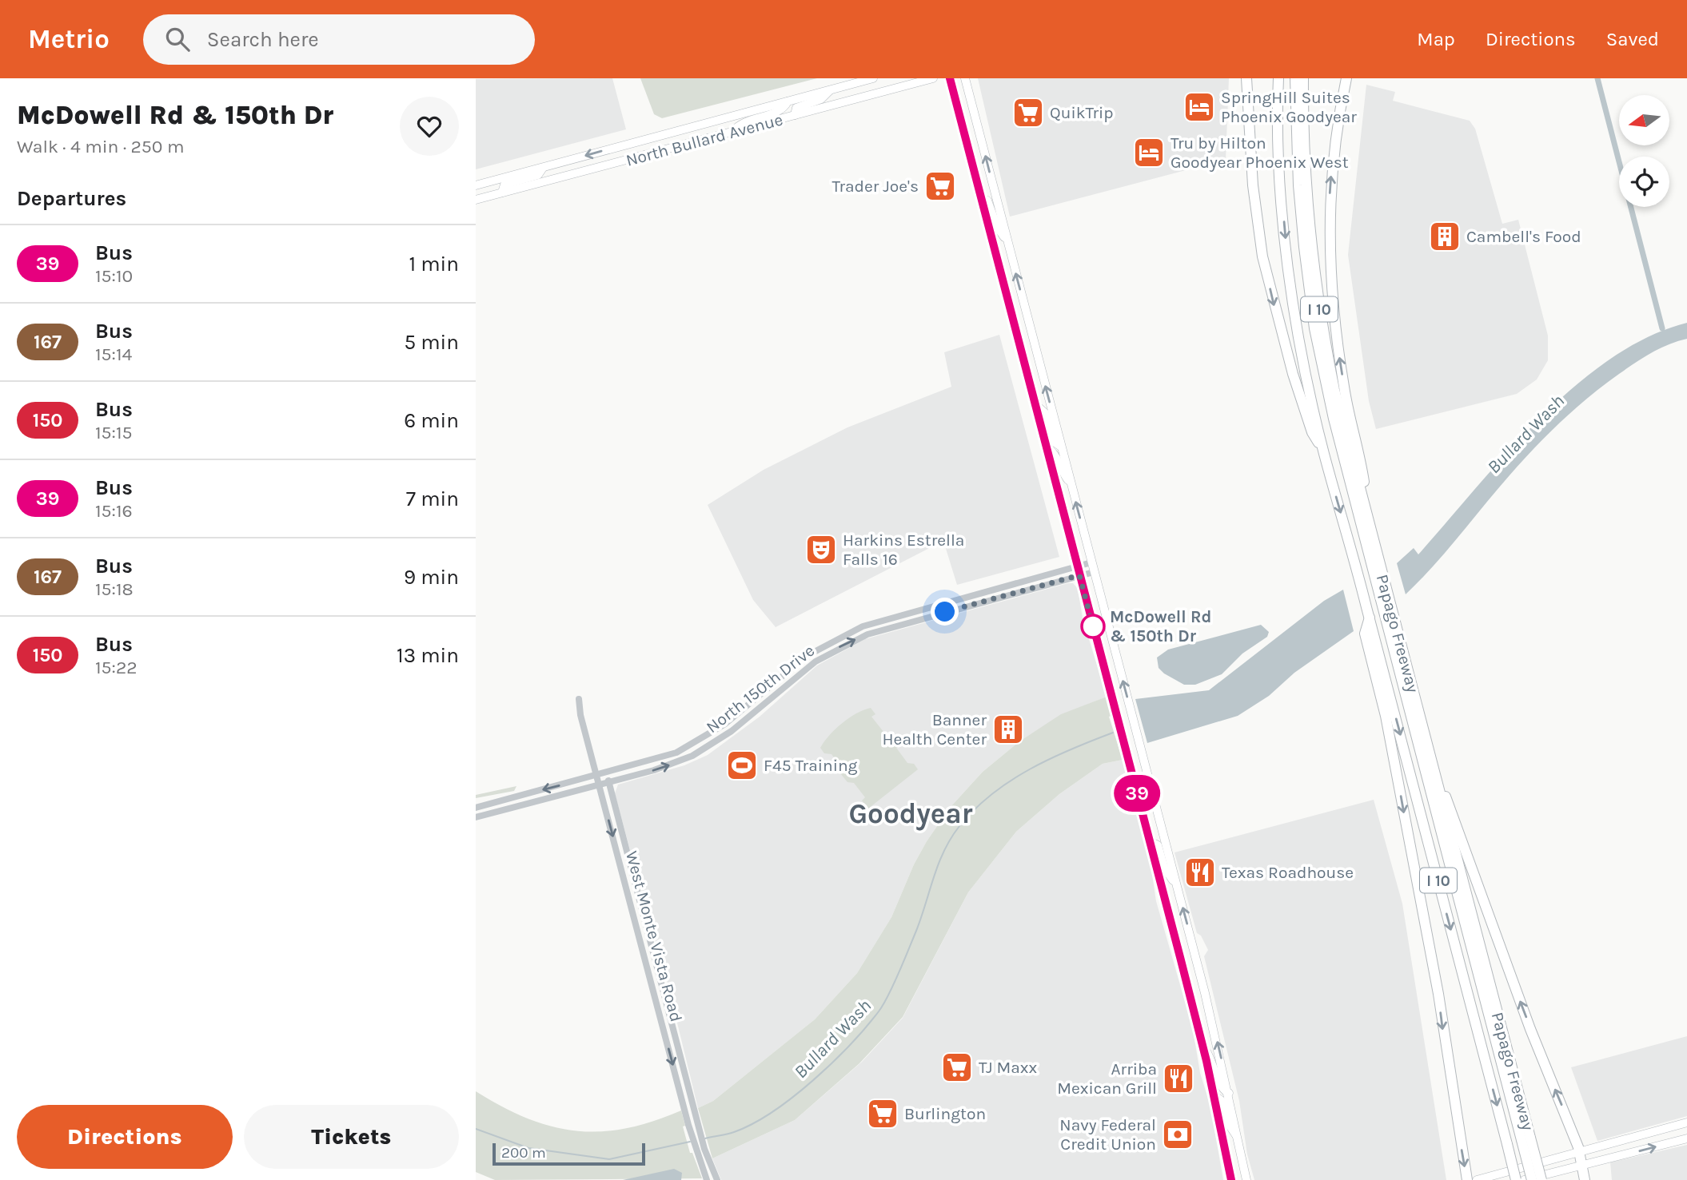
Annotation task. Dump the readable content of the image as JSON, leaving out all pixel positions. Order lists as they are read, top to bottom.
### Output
{
  "streets": {
    "highway": ["I 10", "Papago Freeway"],
    "main road": ["North Bullard Avenue"],
    "street": ["North 150th Drive", "West Monte Vista Road"]
  },
  "crossings": [
    ["North 150th Drive", "West Monte Vista Road"]
  ],
  "districts": ["Goodyear"],
  "water": ["Bullard Wash"],
  "places": {
    "hotel": ["SpringHill Suites Phoenix Goodyear", "Tru by Hilton Goodyear Phoenix West"],
    "supermarket": [
      "QuikTrip",
      "Trader Joe's",
      "TJ Maxx",
      "Burlington"
    ],
    "building": ["Cambell's Food", "Banner Health Center"],
    "theatre": ["Harkins Estrella Falls 16"],
    "other": ["McDowell Rd & 150th Dr"],
    "sports": ["F45 Training"],
    "restaurant": ["Texas Roadhouse", "Arriba Mexican Grill"],
    "bank": ["Navy Federal Credit Union"]
  },
  "lines": ["bus line 39"],
  "scale_bar": "200 m",
  "north": "left",
  "page": {
    "header": "Metrio",
    "search": "Search here",
    "nav": ["Map", "Directions", "Saved"],
    "heading": [
      ["McDowell Rd & 150th Dr", "Walk · 4 min · 250 m"],
      "Departures"
    ],
    "on_map": "39",
    "list": [
      {
        "mark": "39",
        "name": "Bus",
        "note": "15:10",
        "value": "1 min"
      },
      {
        "mark": "167",
        "name": "Bus",
        "note": "15:14",
        "value": "5 min"
      },
      {
        "mark": "150",
        "name": "Bus",
        "note": "15:15",
        "value": "6 min"
      },
      {
        "mark": "39",
        "name": "Bus",
        "note": "15:16",
        "value": "7 min"
      },
      {
        "mark": "167",
        "name": "Bus",
        "note": "15:18",
        "value": "9 min"
      },
      {
        "mark": "150",
        "name": "Bus",
        "note": "15:22",
        "value": "13 min"
      }
    ],
    "buttons": ["Directions", "Tickets"],
    "scale": "200 m"
  }
}
